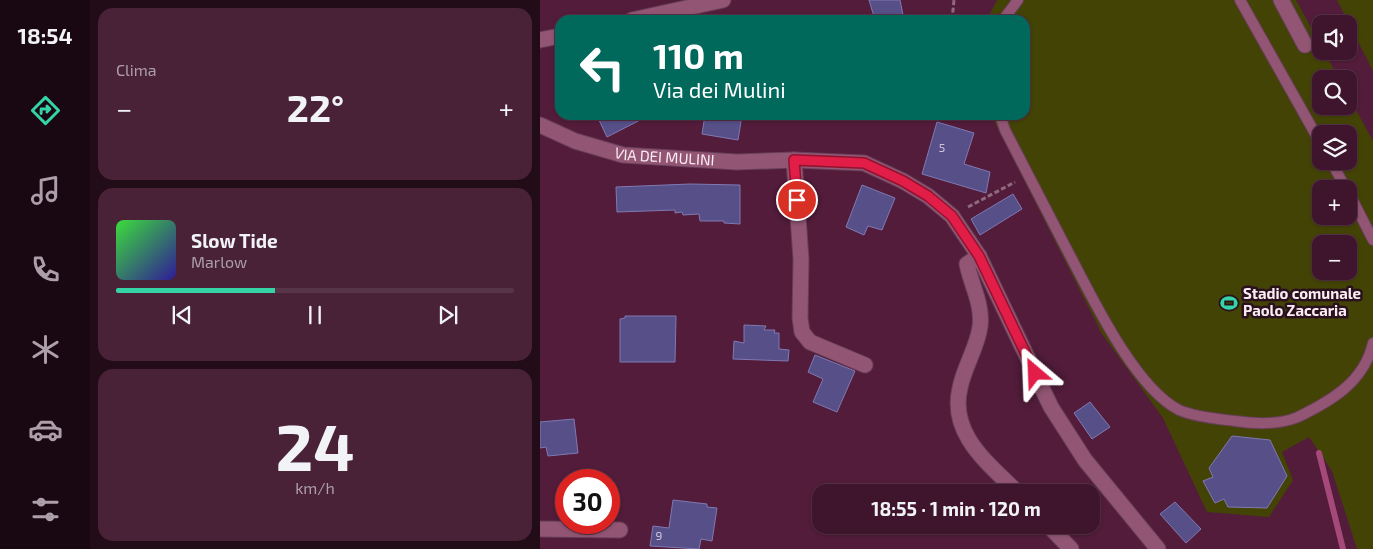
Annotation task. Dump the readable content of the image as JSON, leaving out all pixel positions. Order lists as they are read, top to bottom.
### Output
{
  "streets": {
    "street": ["VIA DEI MULINI"]
  },
  "places": {
    "sports": ["Stadio comunale Paolo Zaccaria"]
  },
  "house_numbers": ["5", "9"],
  "page": {
    "tabs": "18:54",
    "tile": [
      "Clima",
      ["24", "km/h"]
    ],
    "map_buttons": ["+", "−"],
    "turn": ["110 m", "Via dei Mulini"],
    "heat": ["−", "22°", "+"],
    "song": ["Slow Tide", "Marlow"],
    "limit": "30",
    "trip": "18:55 · 1 min · 120 m"
  }
}
